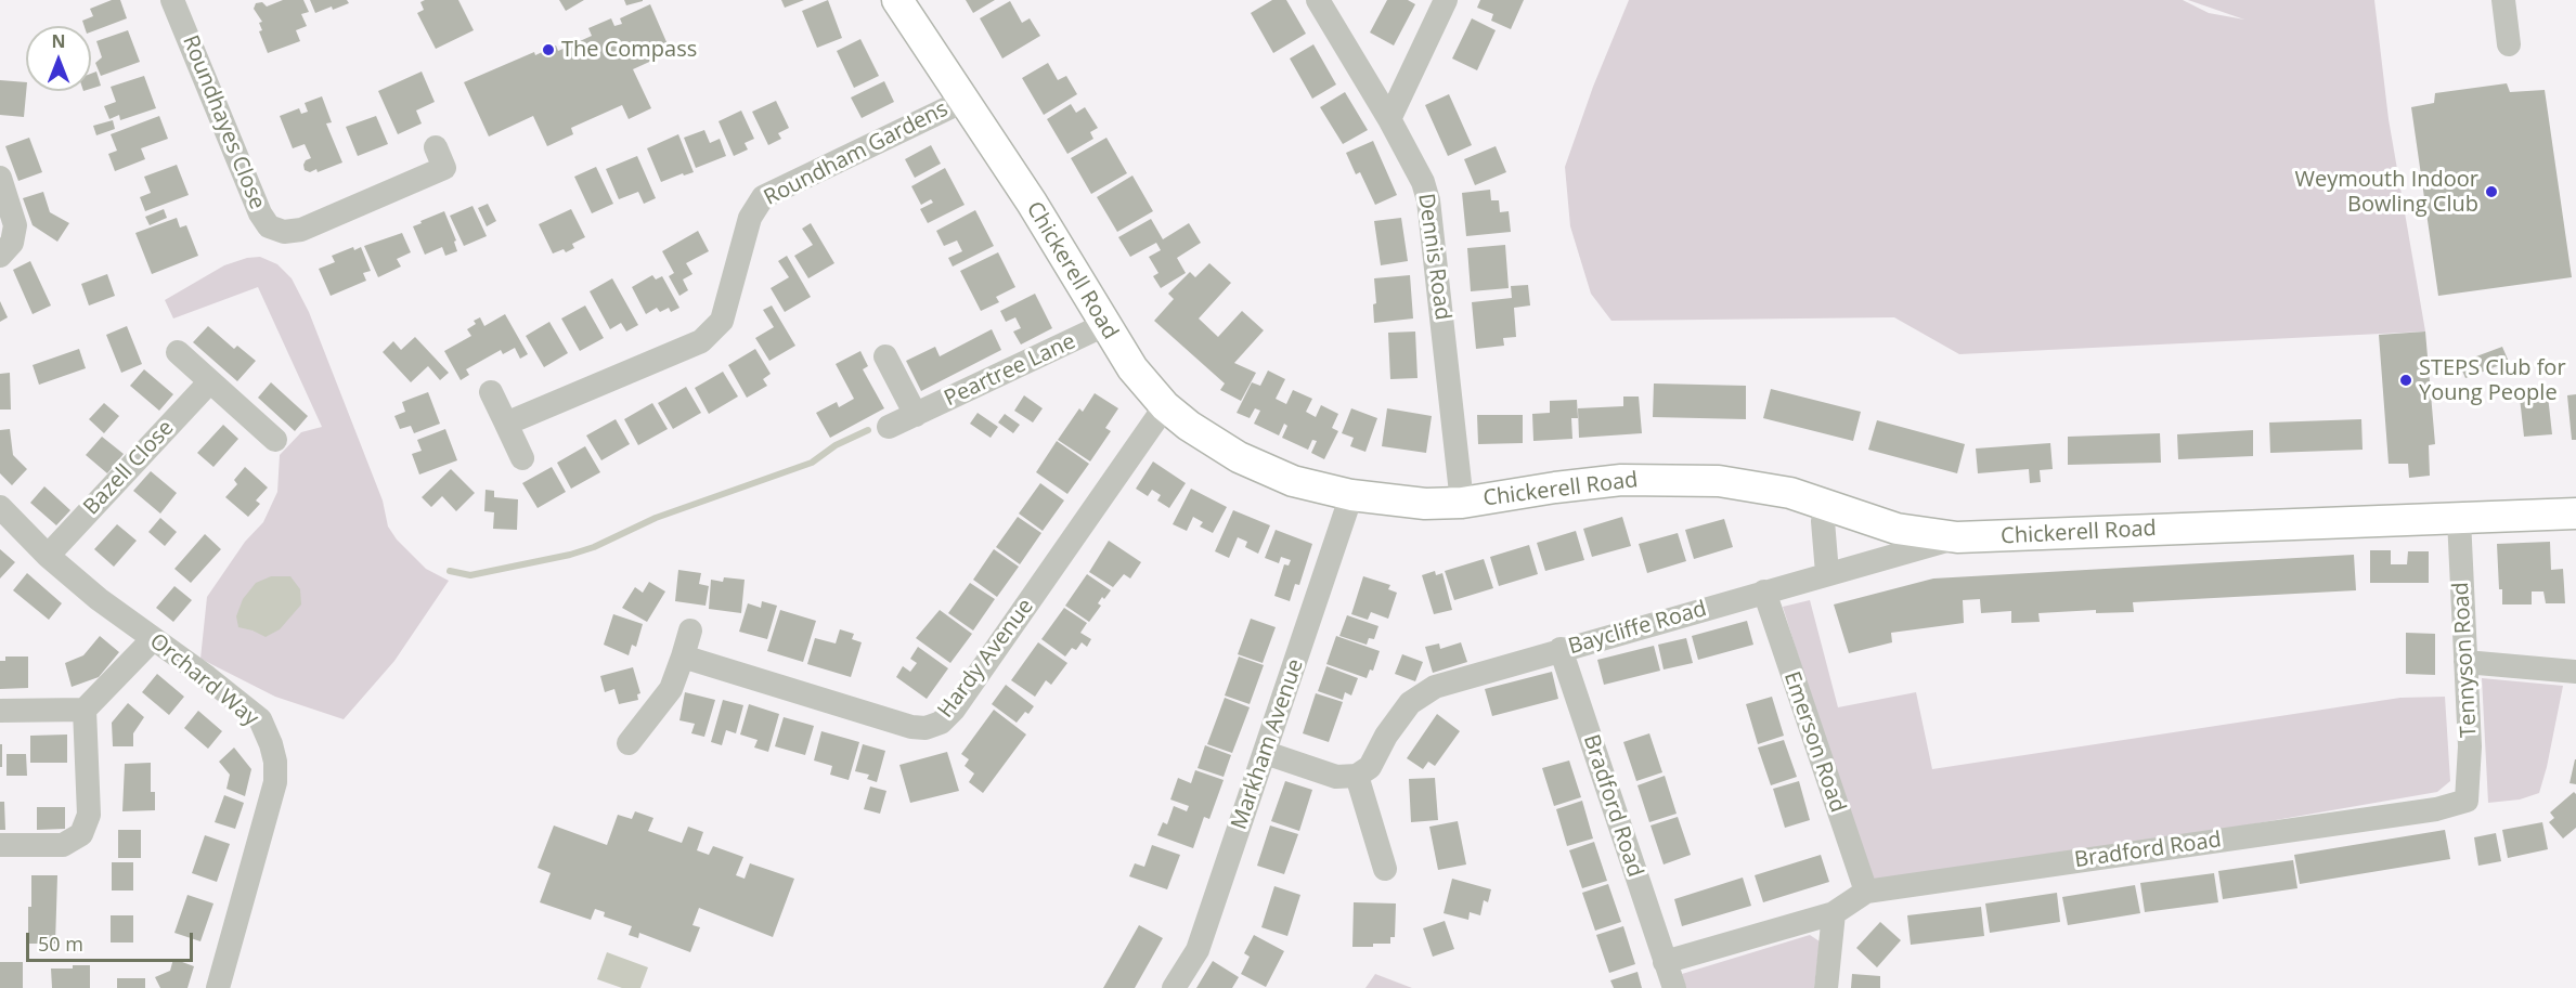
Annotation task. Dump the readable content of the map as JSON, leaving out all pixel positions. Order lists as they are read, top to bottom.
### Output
{
  "streets": {
    "main road": ["Chickerell Road"],
    "street": [
      "Roundhayes Close",
      "Roundham Gardens",
      "Dennis Road",
      "Peartree Lane",
      "Bazell Close",
      "Baycliffe Road",
      "Hardy Avenue",
      "Tennyson Road",
      "Orchard Way",
      "Emerson Road",
      "Markham Avenue",
      "Bradford Road"
    ]
  },
  "crossings": [
    ["Roundham Gardens", "Chickerell Road"],
    ["Dennis Road", "Chickerell Road"],
    ["Chickerell Road", "Peartree Lane"],
    ["Chickerell Road", "Baycliffe Road"],
    ["Chickerell Road", "Hardy Avenue"],
    ["Chickerell Road", "Tennyson Road"],
    ["Chickerell Road", "Markham Avenue"],
    ["Bazell Close", "Orchard Way"],
    ["Baycliffe Road", "Emerson Road"],
    ["Baycliffe Road", "Bradford Road"],
    ["Tennyson Road", "Bradford Road"],
    ["Emerson Road", "Bradford Road"]
  ],
  "places": ["The Compass", "Weymouth Indoor Bowling Club", "STEPS Club for Young People"],
  "scale_bar": "50 m",
  "north": "top"
}
